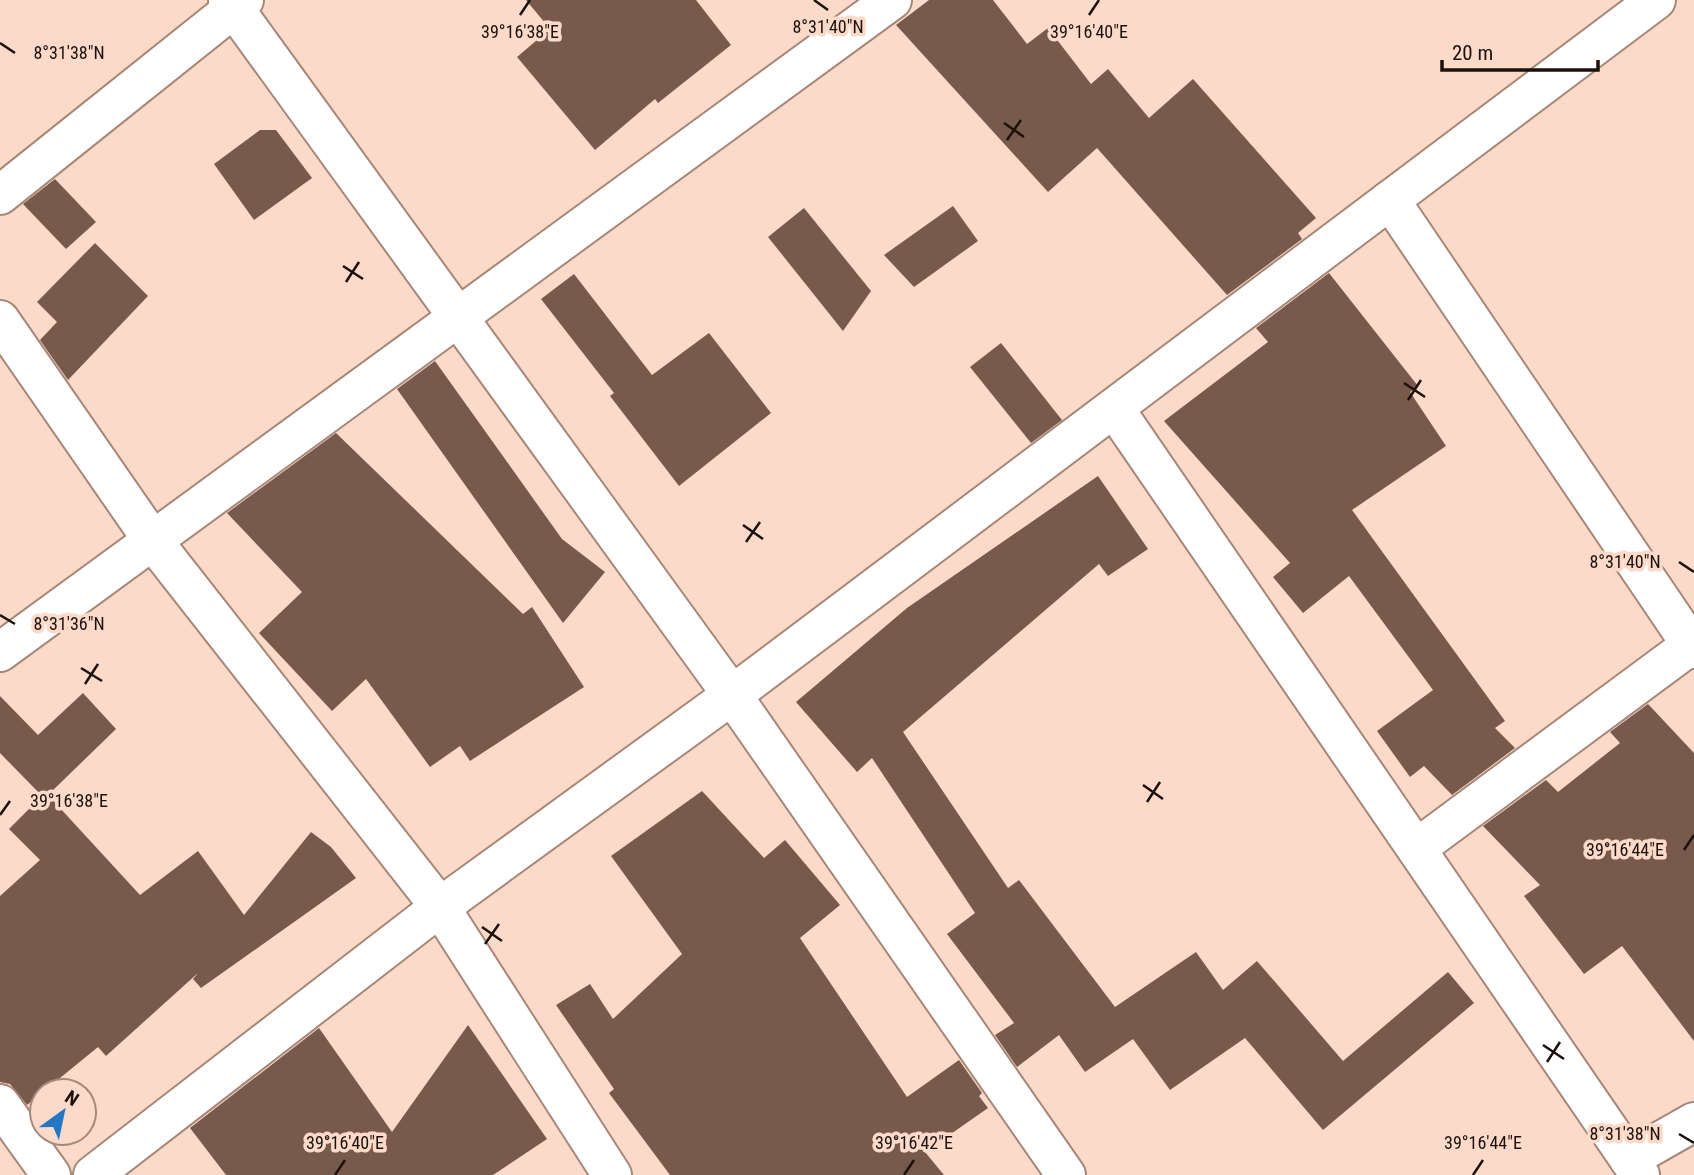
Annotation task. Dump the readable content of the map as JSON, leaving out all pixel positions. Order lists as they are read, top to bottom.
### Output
{
  "scale_bar": "20 m",
  "north": "top right",
  "coordinates": [
    "8°31'40\"N",
    "39°16'38\"E",
    "39°16'40\"E",
    "8°31'38\"N",
    "8°31'36\"N",
    "39°16'44\"E",
    "39°16'42\"E"
  ]
}
